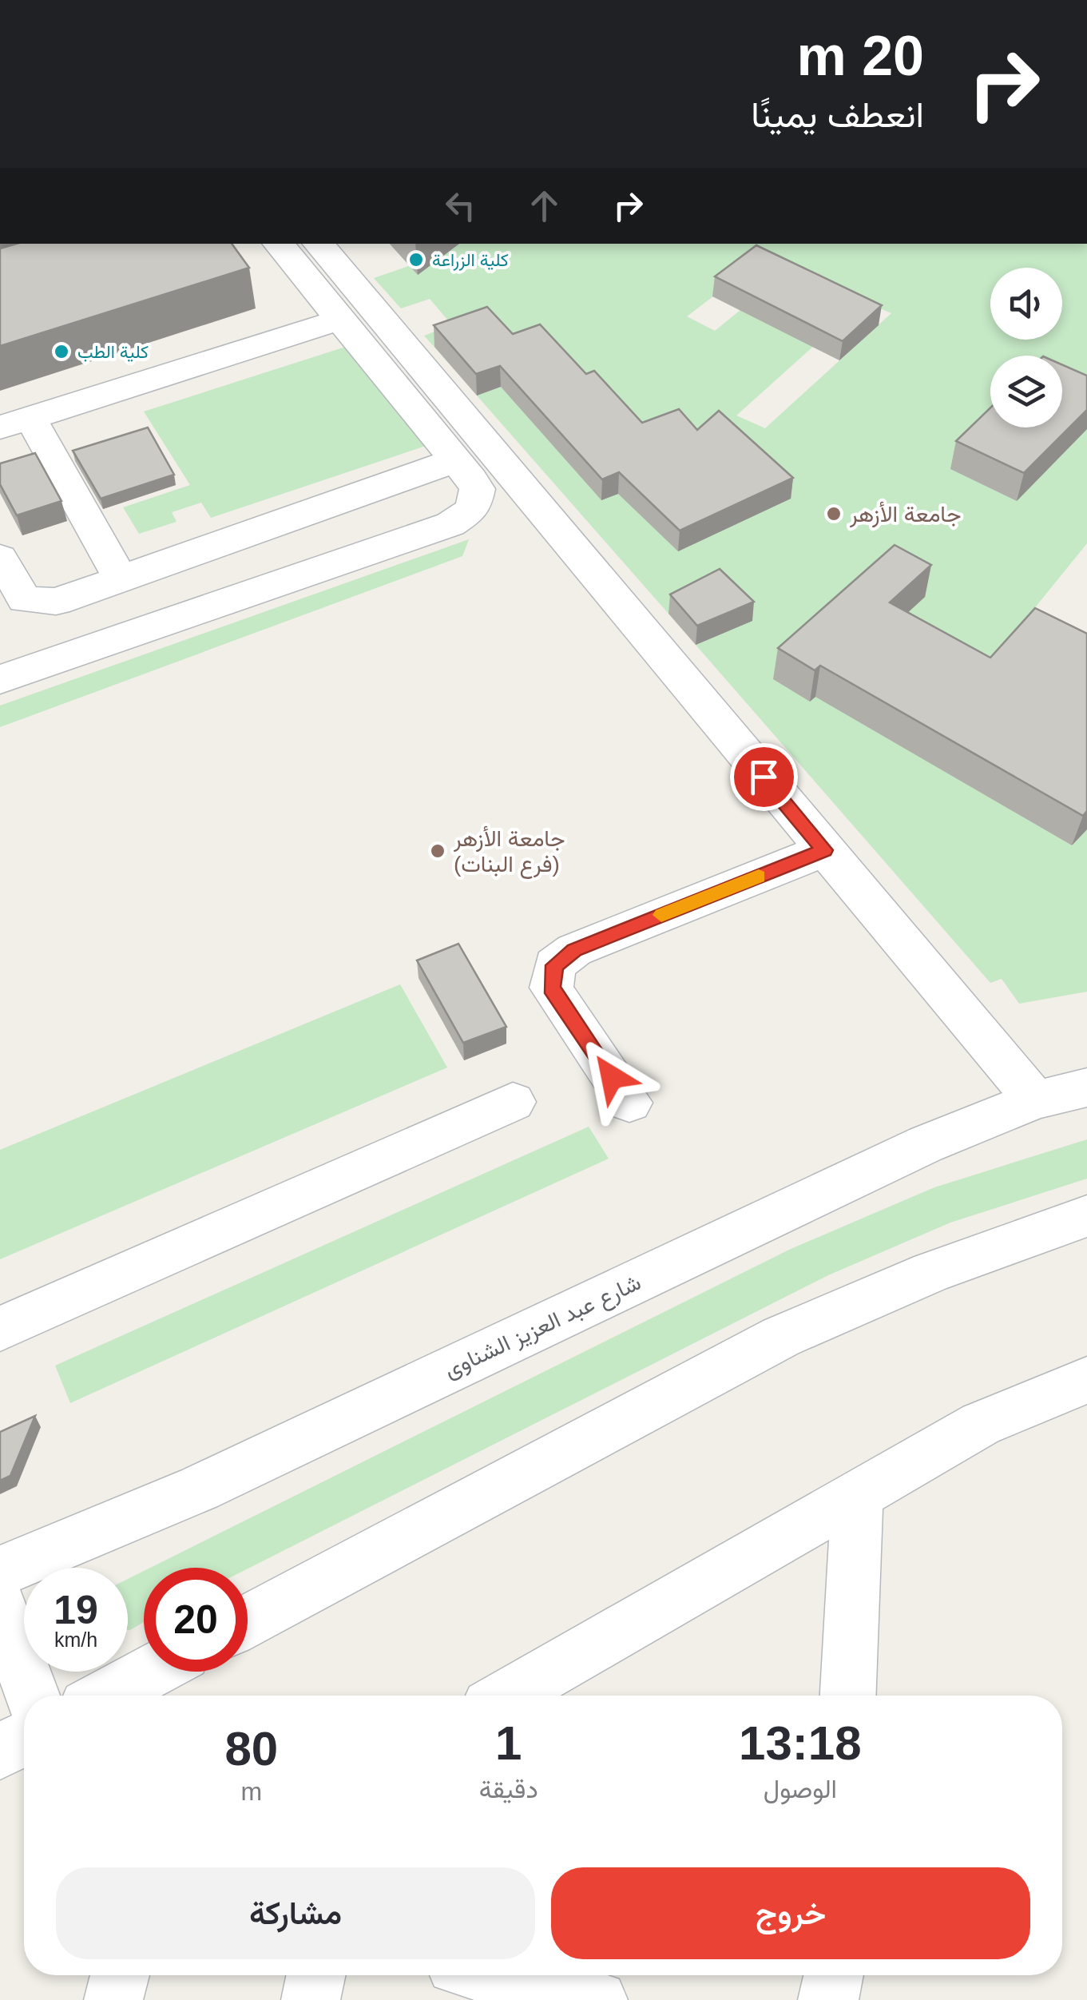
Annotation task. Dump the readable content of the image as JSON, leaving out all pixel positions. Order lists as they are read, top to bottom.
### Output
{
  "streets": {
    "street": ["شارع عبد العزيز الشناوى"]
  },
  "places": [
    "كلية الزراعة",
    "كلية الطب",
    "جامعة الأزهر",
    "جامعة الأزهر (فرع البنات)"
  ],
  "page": {
    "turn": ["20 m", "انعطف يمينًا"],
    "speed": "19 km/h",
    "limit": "20",
    "eta": [
      "13:18",
      "الوصول",
      "1",
      "دقيقة",
      "80",
      "m"
    ],
    "buttons": ["خروج", "مشاركة"]
  }
}
